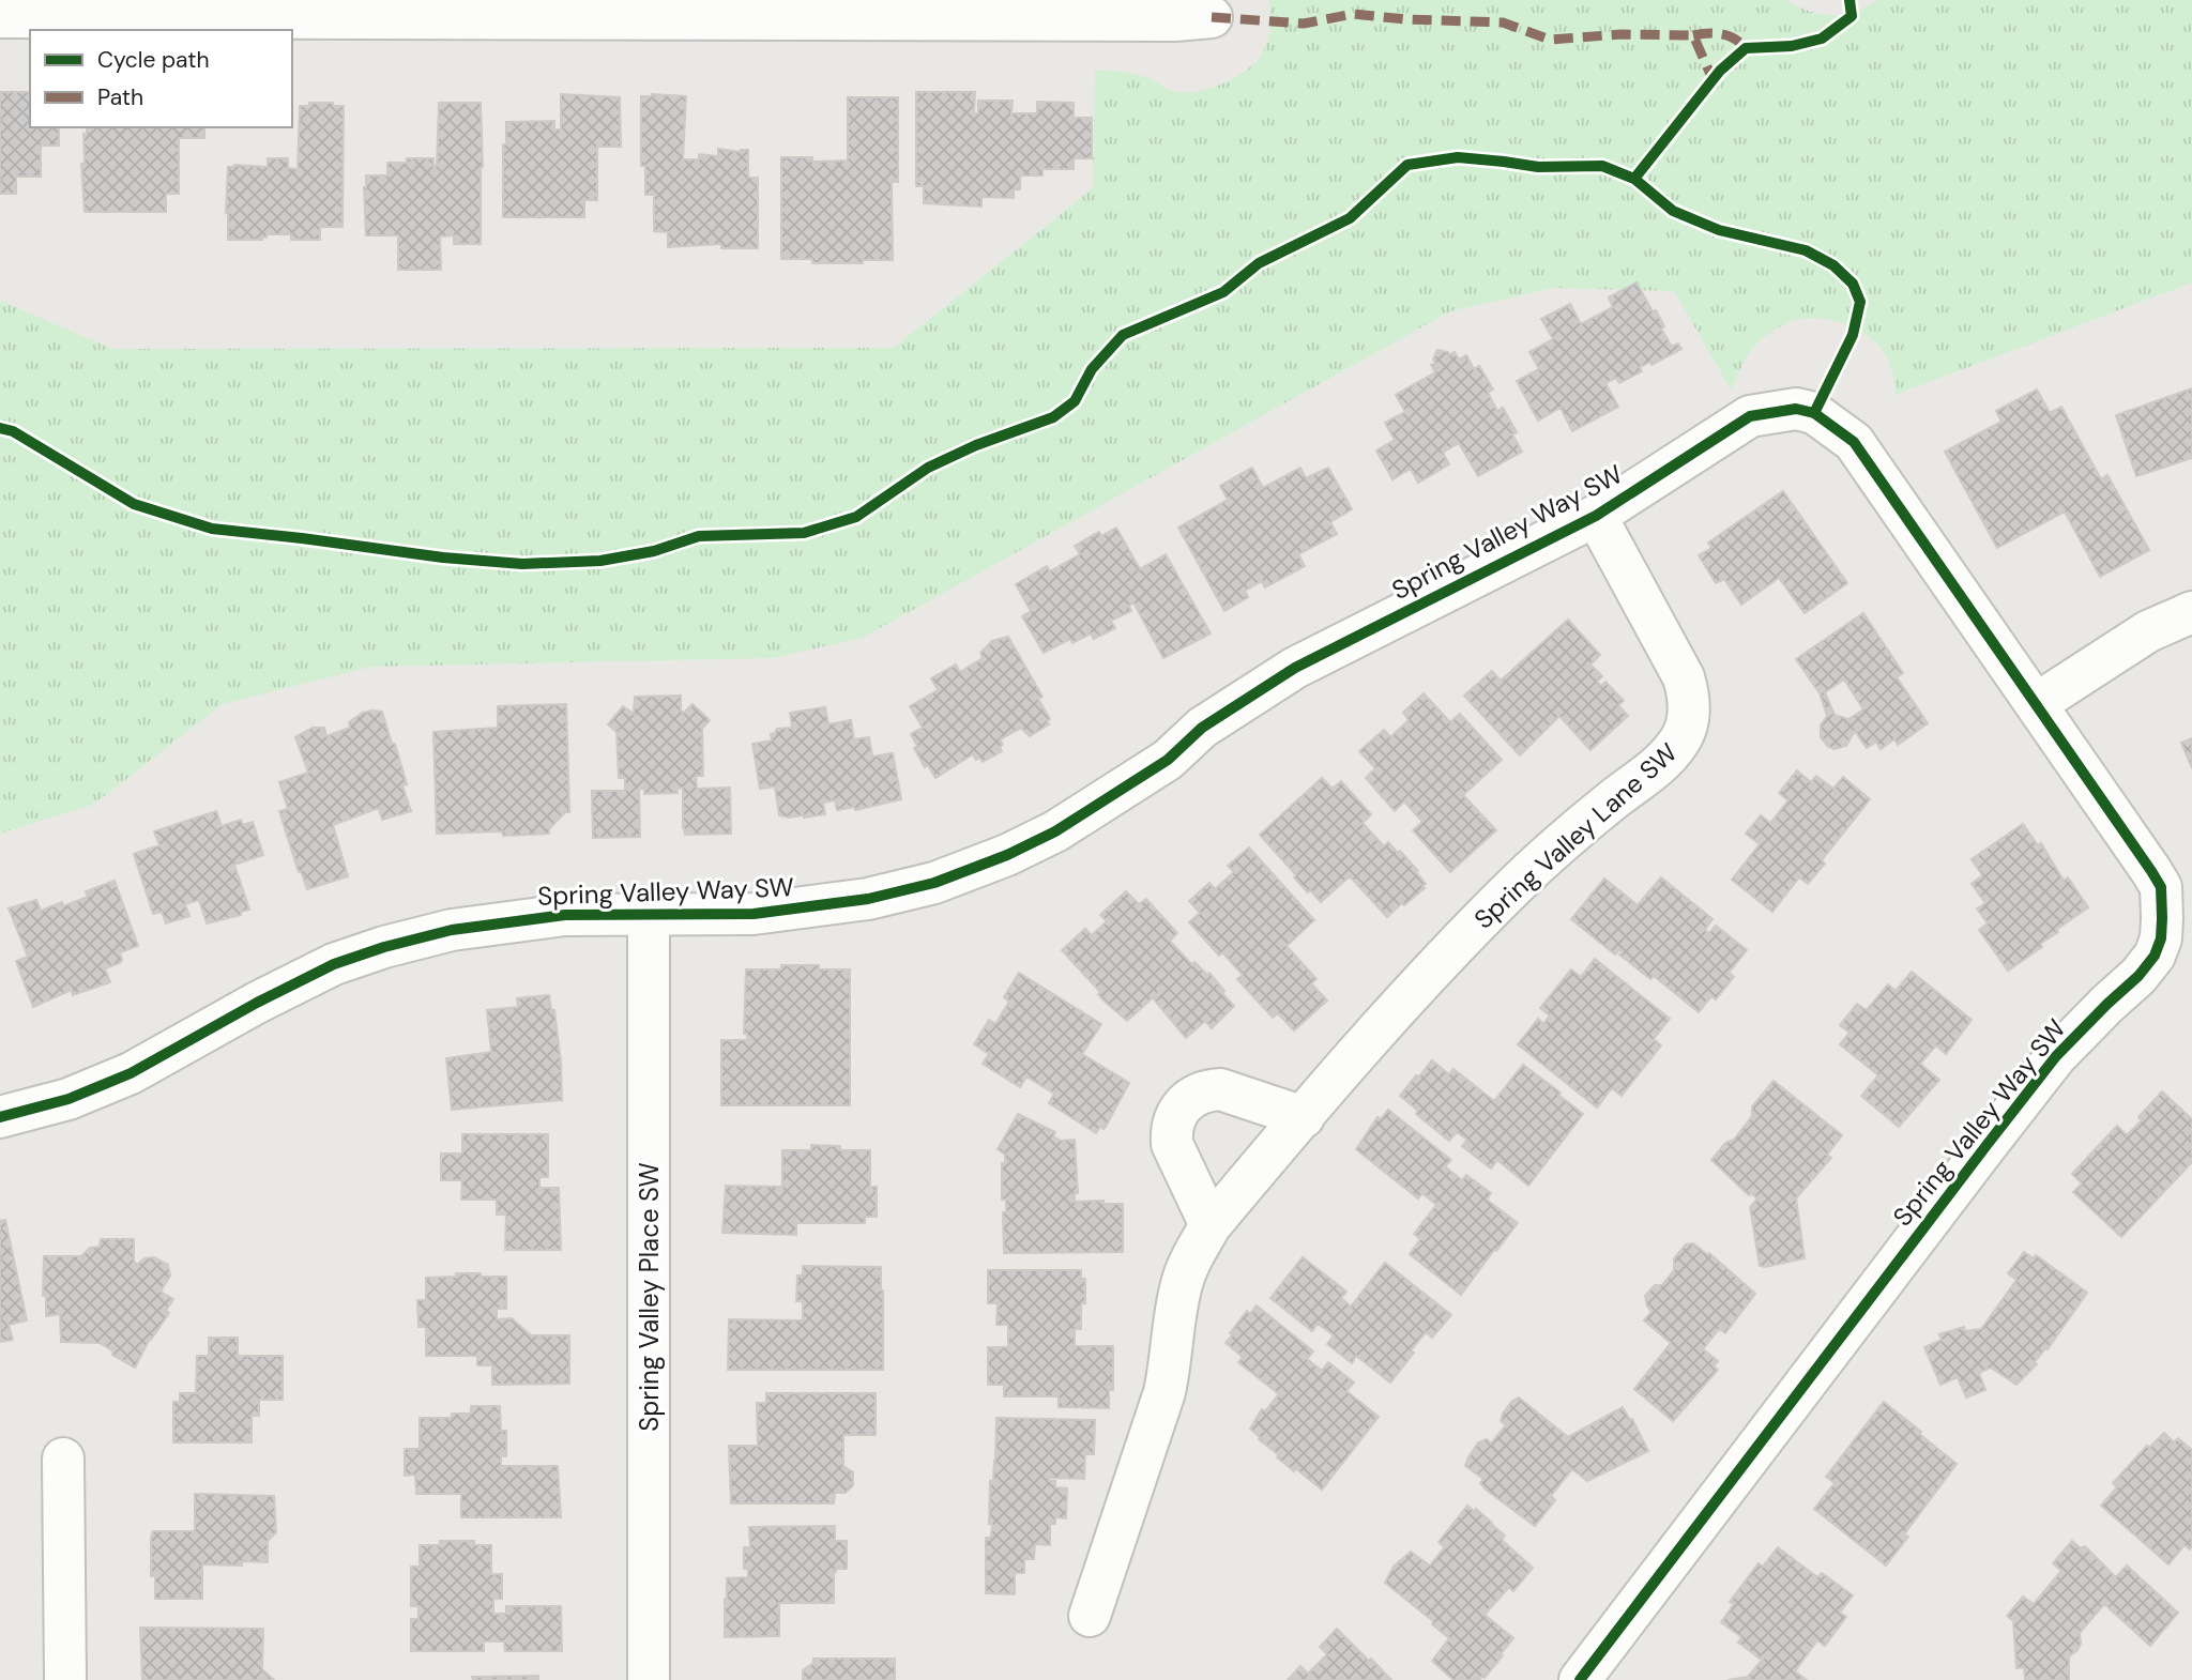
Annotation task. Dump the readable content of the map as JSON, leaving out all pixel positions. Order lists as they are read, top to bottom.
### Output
{
  "streets": {
    "street": ["Spring Valley Way SW", "Spring Valley Lane SW", "Spring Valley Place SW"]
  },
  "crossings": [
    ["Spring Valley Way SW", "Spring Valley Lane SW"],
    ["Spring Valley Way SW", "Spring Valley Place SW"]
  ],
  "legend": ["Cycle path", "Path"]
}
